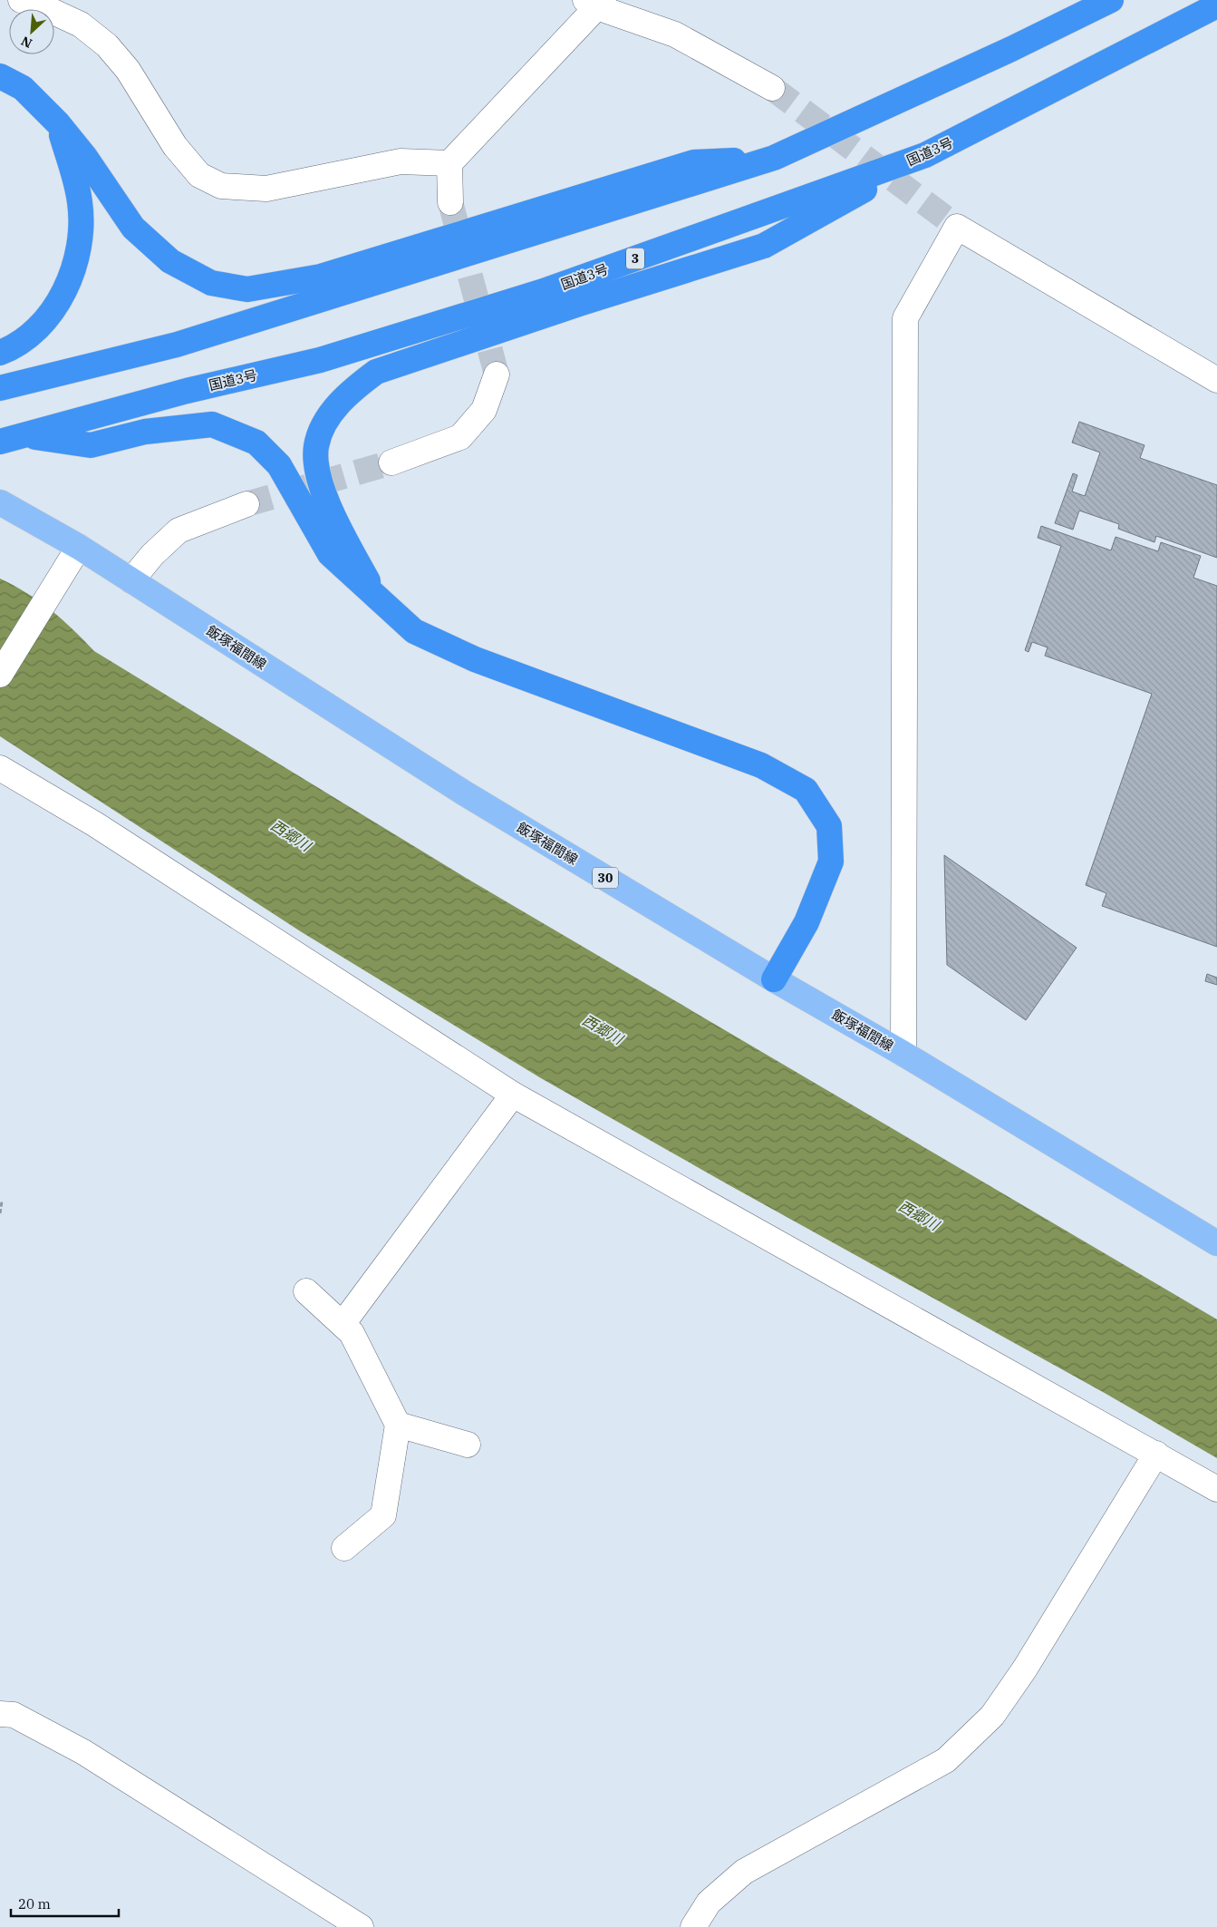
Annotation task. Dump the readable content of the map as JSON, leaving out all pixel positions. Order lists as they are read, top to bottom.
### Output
{
  "streets": {
    "highway": ["国道3号", "3"],
    "main road": ["飯塚福間線", "30"]
  },
  "water": ["西郷川"],
  "scale_bar": "20 m",
  "north": "bottom left"
}
